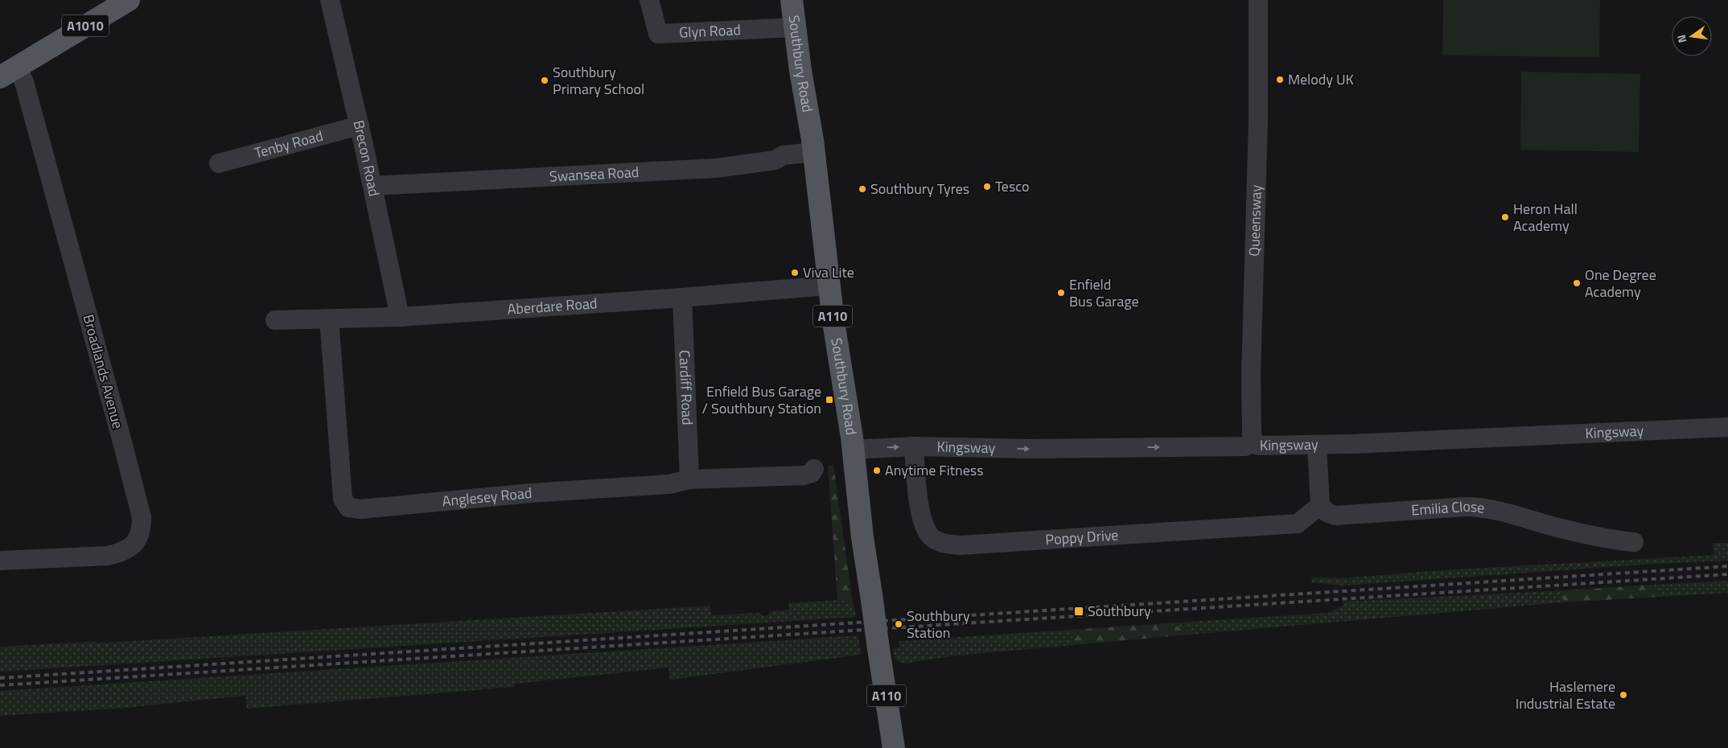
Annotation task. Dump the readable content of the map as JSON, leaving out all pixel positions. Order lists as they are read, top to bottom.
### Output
{
  "streets": {
    "main road": ["A1010", "Southbury Road", "A110"],
    "street": [
      "Glyn Road",
      "Tenby Road",
      "Brecon Road",
      "Swansea Road",
      "Queensway",
      "Aberdare Road",
      "Broadlands Avenue",
      "Cardiff Road",
      "Kingsway",
      "Anglesey Road",
      "Emilia Close",
      "Poppy Drive"
    ]
  },
  "crossings": [
    ["A1010", "Broadlands Avenue"],
    ["Glyn Road", "Southbury Road"],
    ["Southbury Road", "Swansea Road"],
    ["Southbury Road", "Aberdare Road"],
    ["Southbury Road", "Kingsway"],
    ["Tenby Road", "Brecon Road"],
    ["Brecon Road", "Swansea Road"],
    ["Brecon Road", "Aberdare Road"],
    ["Queensway", "Kingsway"],
    ["Aberdare Road", "Cardiff Road"],
    ["Aberdare Road", "Anglesey Road"],
    ["Cardiff Road", "Anglesey Road"],
    ["Kingsway", "Poppy Drive"],
    ["Emilia Close", "Poppy Drive"]
  ],
  "one_way": ["Kingsway"],
  "places": {
    "other": [
      "Melody UK",
      "Southbury Primary School",
      "Tesco",
      "Southbury Tyres",
      "Heron Hall Academy",
      "Viva Lite",
      "One Degree Academy",
      "Enfield Bus Garage",
      "Anytime Fitness",
      "Southbury Station",
      "Haslemere Industrial Estate"
    ],
    "transit": ["Enfield Bus Garage / Southbury Station", "Southbury"]
  },
  "north": "left"
}
